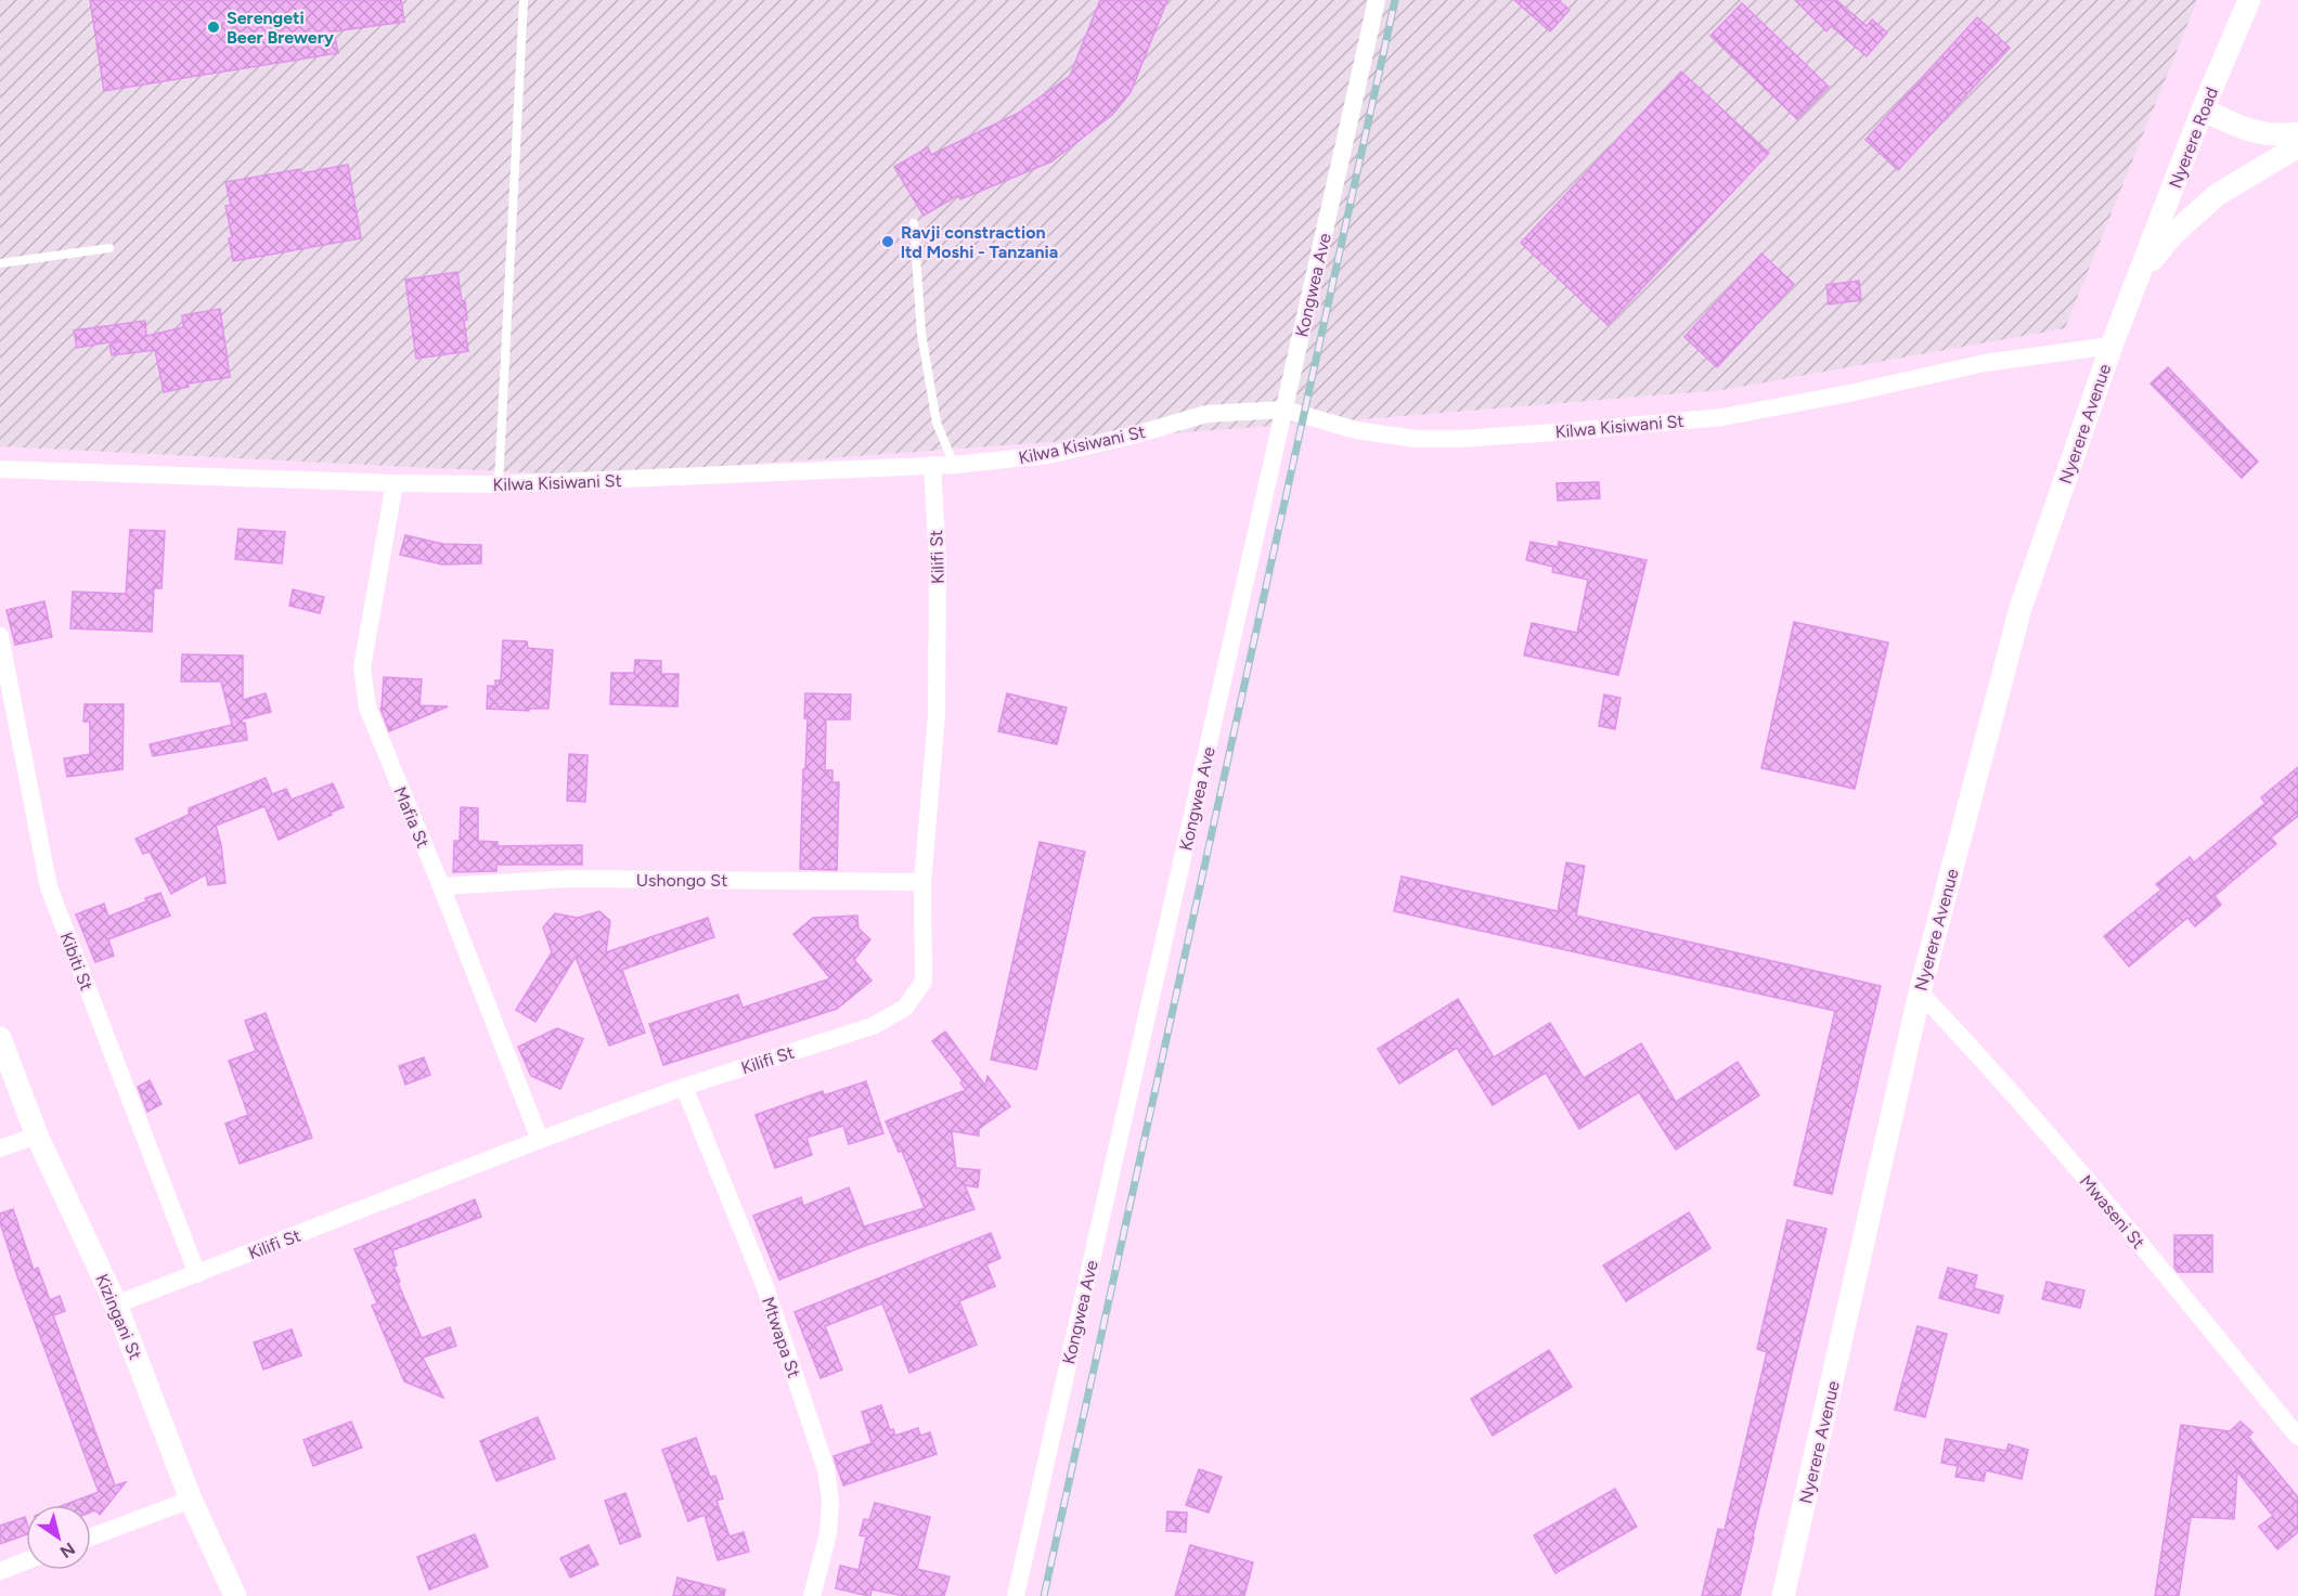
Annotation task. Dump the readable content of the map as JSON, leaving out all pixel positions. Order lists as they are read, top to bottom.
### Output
{
  "streets": {
    "street": [
      "Nyerere Road",
      "Kongwea Ave",
      "Nyerere Avenue",
      "Kilwa Kisiwani St",
      "Kilifi St",
      "Mafia St",
      "Ushongo St",
      "Kibiti St",
      "Mwaseni St",
      "Kizingani St",
      "Mtwapa St"
    ]
  },
  "crossings": [
    ["Nyerere Road", "Nyerere Avenue"],
    ["Kongwea Ave", "Kilwa Kisiwani St"],
    ["Nyerere Avenue", "Kilwa Kisiwani St"],
    ["Nyerere Avenue", "Mwaseni St"],
    ["Kilwa Kisiwani St", "Kilifi St"],
    ["Kilwa Kisiwani St", "Mafia St"],
    ["Kilifi St", "Mafia St"],
    ["Kilifi St", "Ushongo St"],
    ["Kilifi St", "Kibiti St"],
    ["Kilifi St", "Kizingani St"],
    ["Kilifi St", "Mtwapa St"],
    ["Mafia St", "Ushongo St"]
  ],
  "places": ["Serengeti Beer Brewery", "Ravji constraction ltd Moshi - Tanzania"],
  "north": "bottom right"
}
